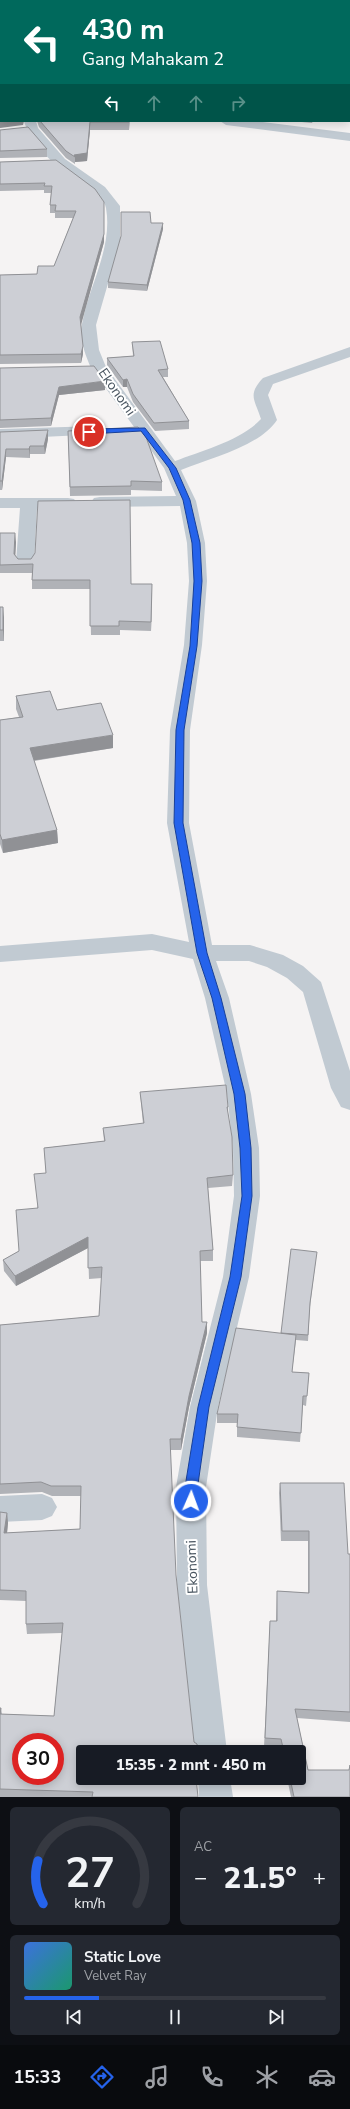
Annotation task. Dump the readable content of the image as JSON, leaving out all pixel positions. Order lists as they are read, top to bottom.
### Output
{
  "streets": {
    "street": ["Ekonomi"]
  },
  "page": {
    "turn": ["430 m", "Gang Mahakam 2"],
    "limit": "30",
    "trip": "15:35 · 2 mnt · 450 m",
    "tile": "AC",
    "heat": ["−", "21.5°", "+"],
    "song": ["Static Love", "Velvet Ray"],
    "tabs": "15:33",
    "gauge": ["27", "km/h"]
  }
}
